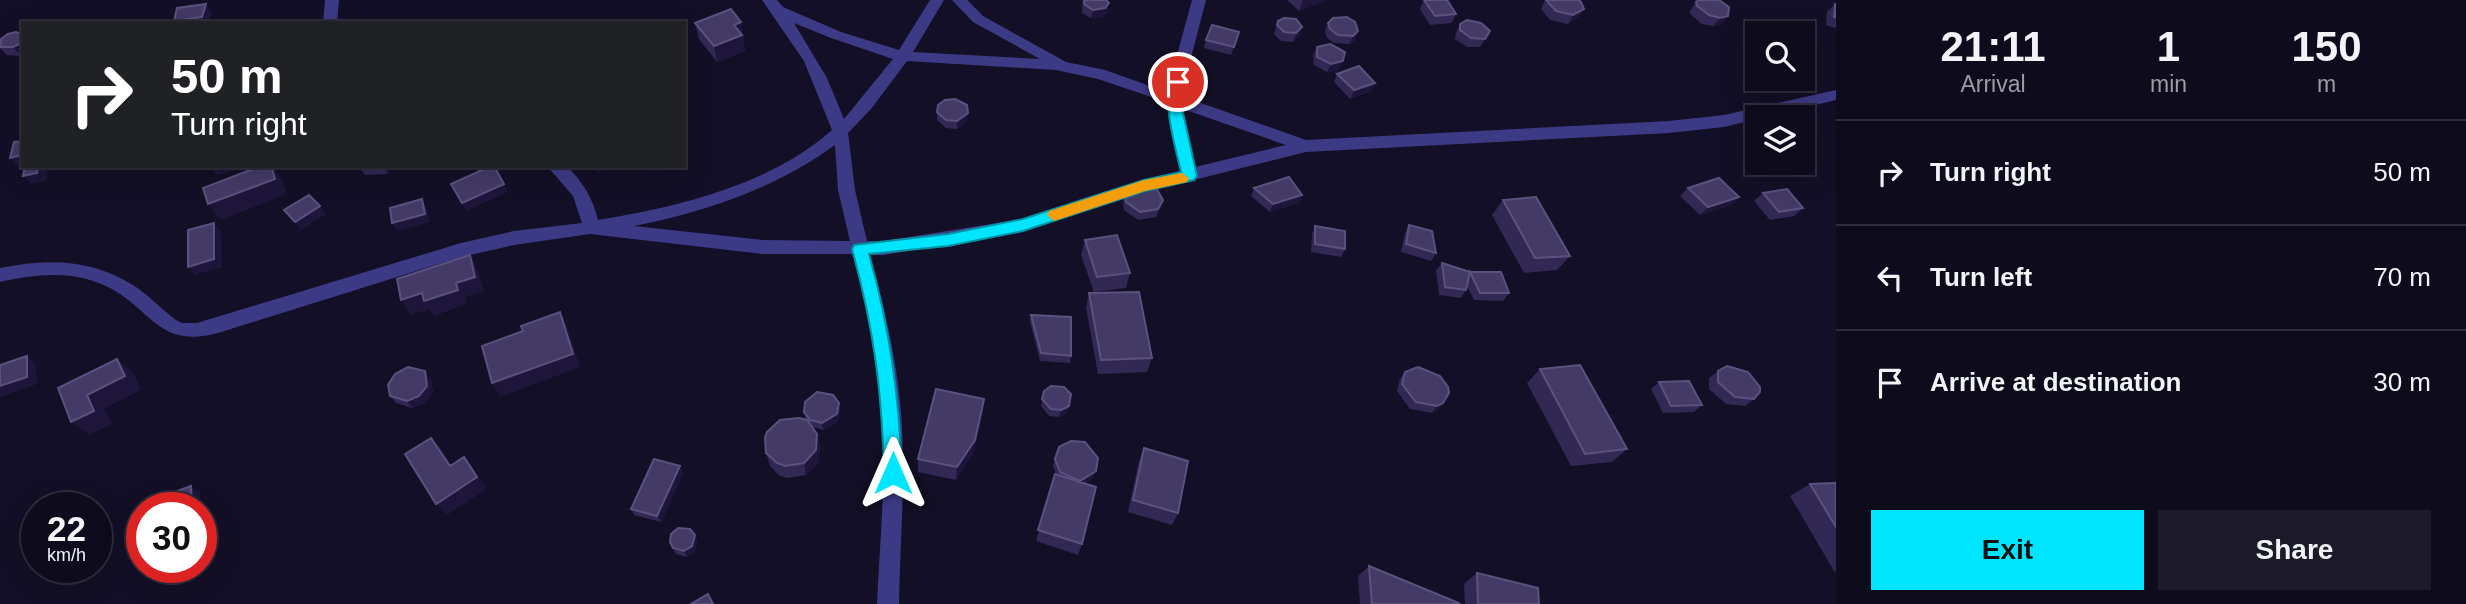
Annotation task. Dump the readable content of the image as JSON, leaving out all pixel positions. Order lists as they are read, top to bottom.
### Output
{
  "page": {
    "eta": [
      "21:11",
      "Arrival",
      "1",
      "min",
      "150",
      "m"
    ],
    "turn": ["50 m", "Turn right"],
    "list": [
      {
        "name": "Turn right",
        "value": "50 m"
      },
      {
        "name": "Turn left",
        "value": "70 m"
      },
      {
        "name": "Arrive at destination",
        "value": "30 m"
      }
    ],
    "speed": "22 km/h",
    "limit": "30",
    "buttons": ["Exit", "Share"]
  }
}
